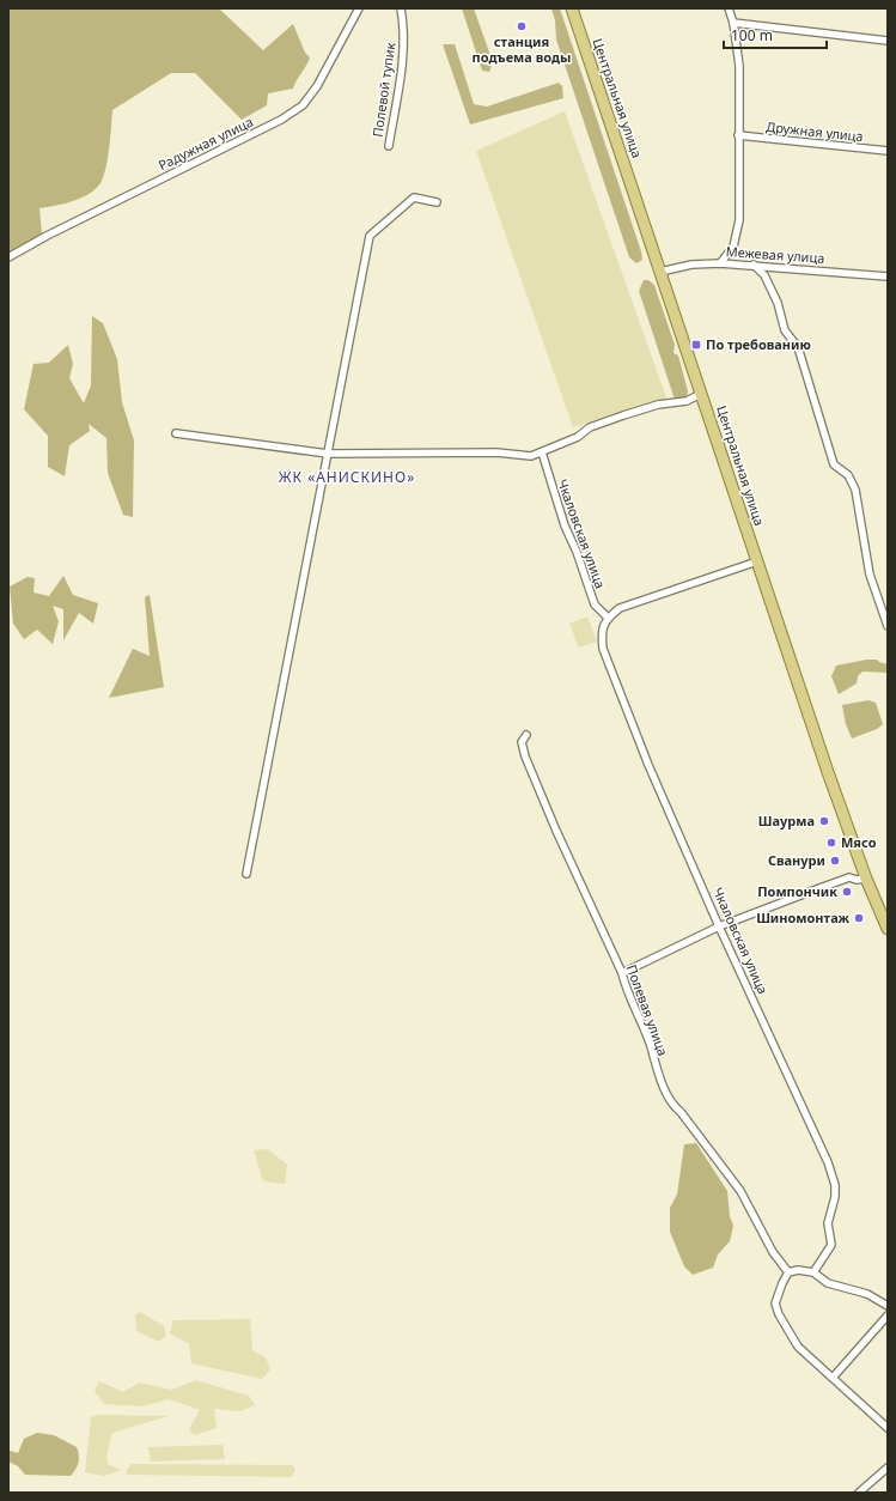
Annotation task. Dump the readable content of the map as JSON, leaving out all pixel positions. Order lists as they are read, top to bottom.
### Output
{
  "streets": {
    "main road": ["Центральная улица"],
    "street": [
      "Полевой тупик",
      "Дружная улица",
      "Радужная улица",
      "Межевая улица",
      "Чкаловская улица",
      "Полевая улица"
    ]
  },
  "crossings": [
    ["Центральная улица", "Межевая улица"]
  ],
  "districts": ["ЖК «АНИСКИНО»"],
  "places": {
    "other": [
      "станция подъема воды",
      "Шаурма",
      "Мясо",
      "Сванури",
      "Помпончик",
      "Шиномонтаж"
    ],
    "transit": ["По требованию"]
  },
  "scale_bar": "100 m"
}
